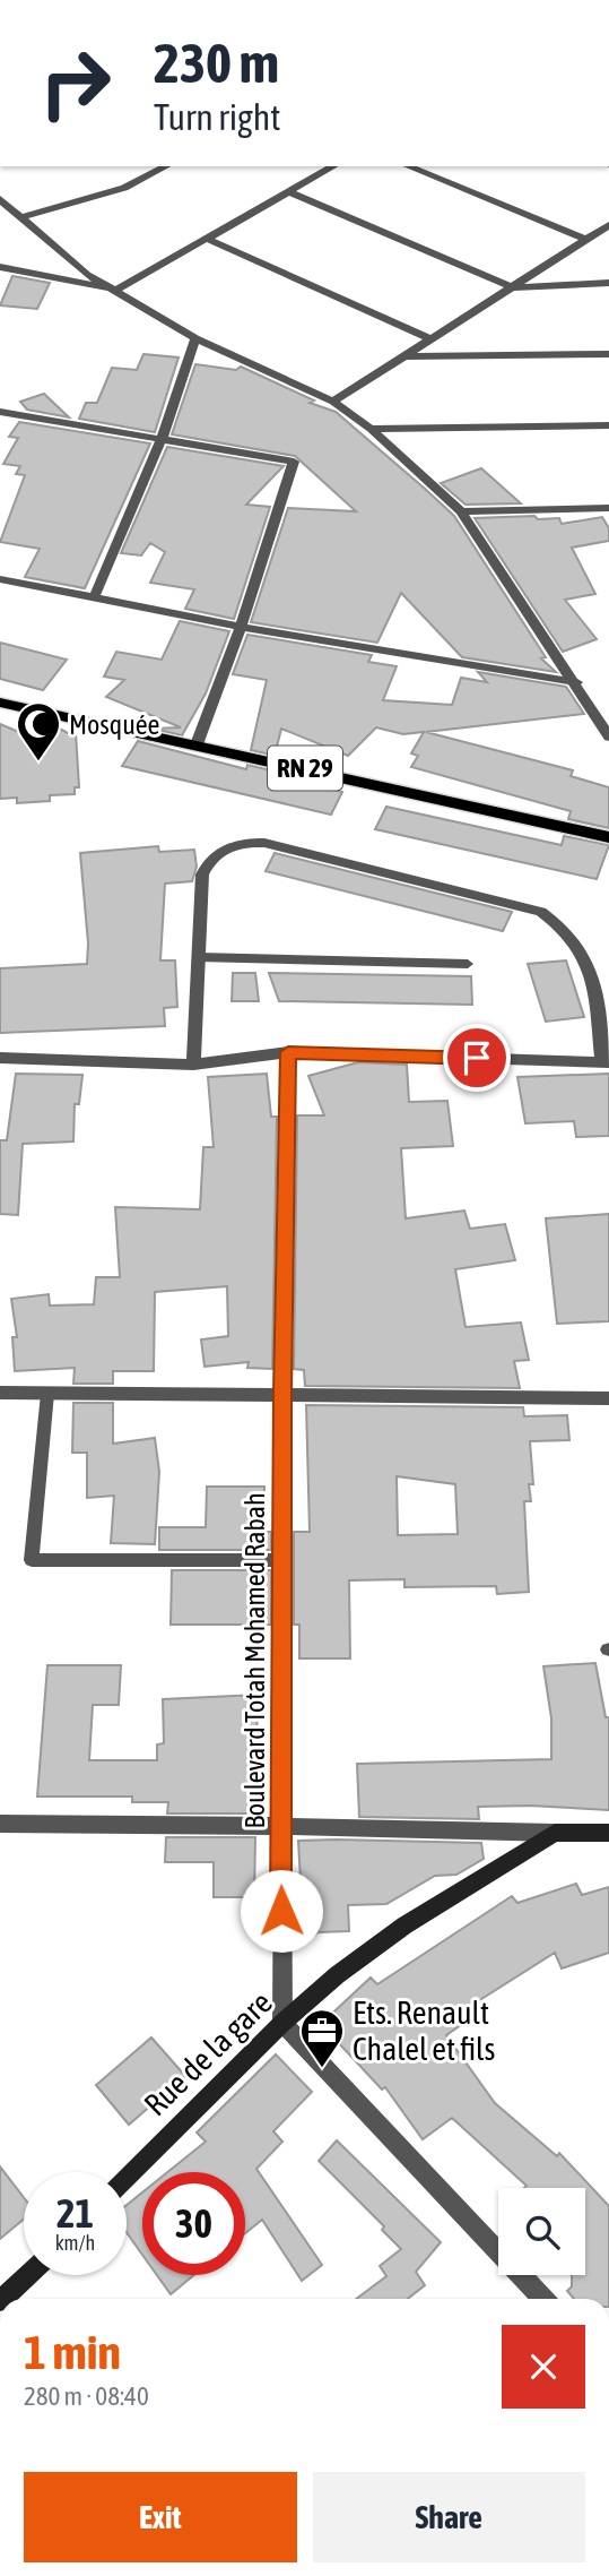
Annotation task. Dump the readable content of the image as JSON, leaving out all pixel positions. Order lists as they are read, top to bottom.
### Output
{
  "streets": {
    "main road": ["RN 29", "Rue de la gare"],
    "street": ["Boulevard Totah Mohamed Rabah"]
  },
  "crossings": [
    ["Boulevard Totah Mohamed Rabah", "Rue de la gare"]
  ],
  "places": {
    "mosque": ["Mosquée"],
    "office": ["Ets. Renault Chalel et fils"]
  },
  "page": {
    "turn": ["230 m", "Turn right"],
    "speed": "21 km/h",
    "limit": "30",
    "heading": ["1 min", "280 m · 08:40"],
    "buttons": ["Exit", "Share"]
  }
}
